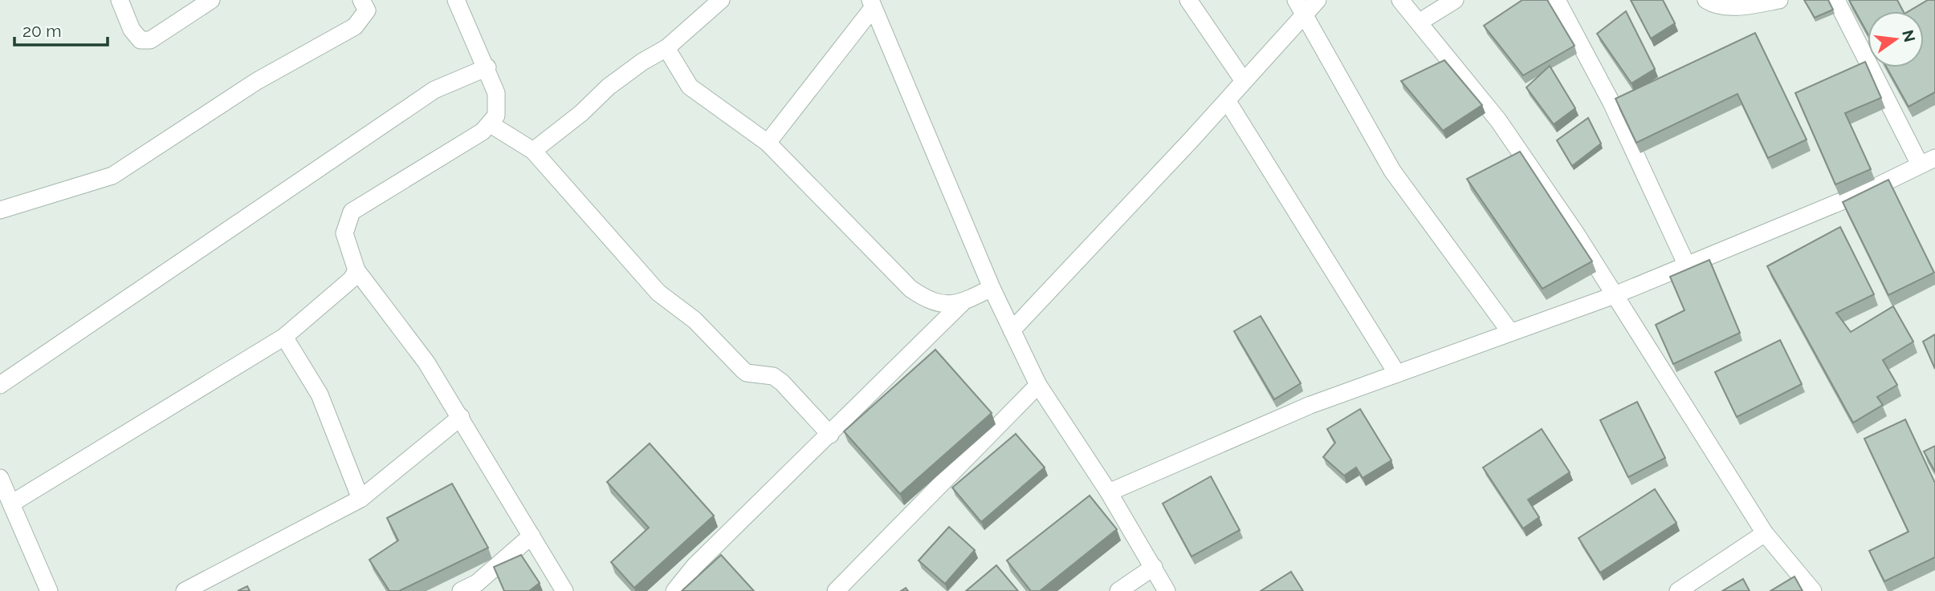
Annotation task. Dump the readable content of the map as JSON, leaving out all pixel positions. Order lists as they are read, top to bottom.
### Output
{
  "scale_bar": "20 m",
  "north": "right"
}
